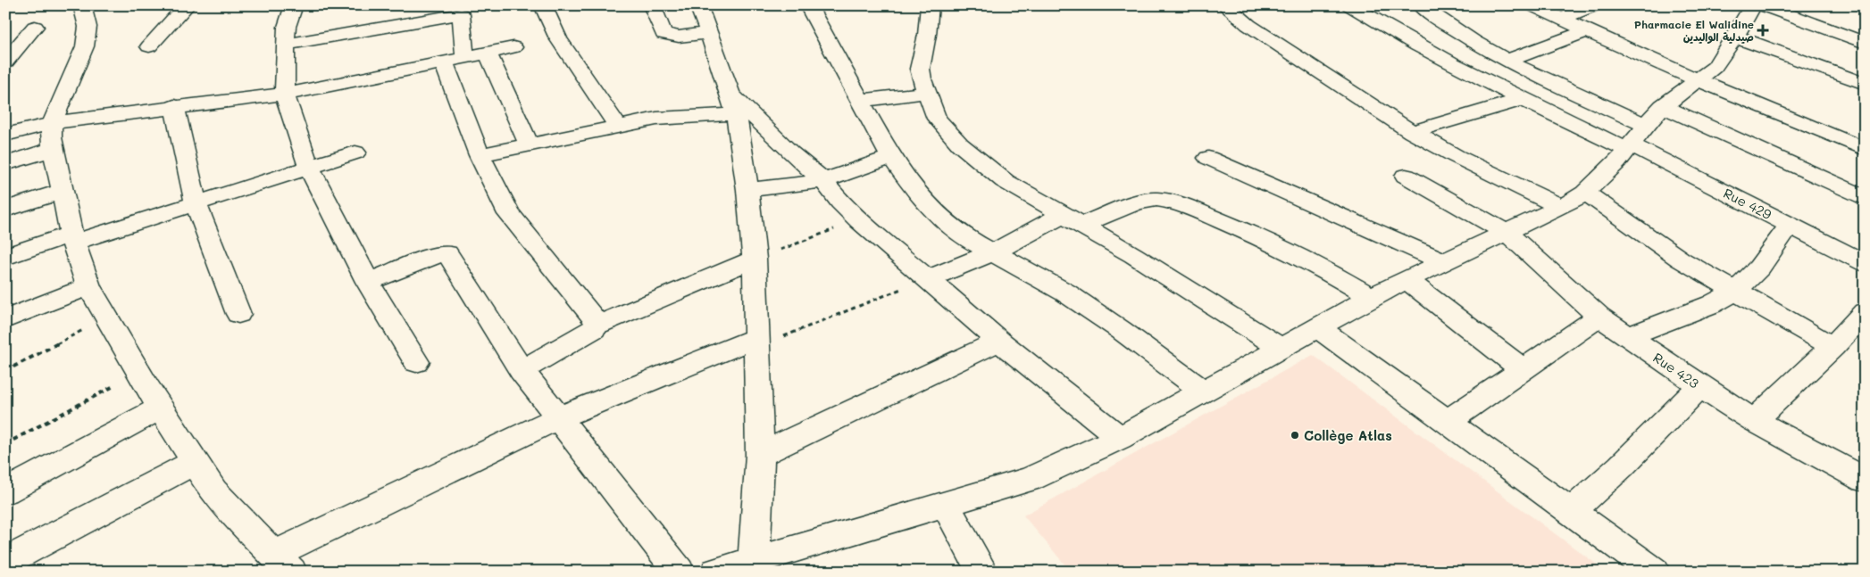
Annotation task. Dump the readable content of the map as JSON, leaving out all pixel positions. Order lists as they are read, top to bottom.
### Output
{
  "streets": {
    "street": ["Rue 429", "Rue 423"]
  },
  "places": {
    "health": ["Pharmacie El Walidine صيدلية الواليدين"],
    "other": ["Collège Atlas"]
  }
}
